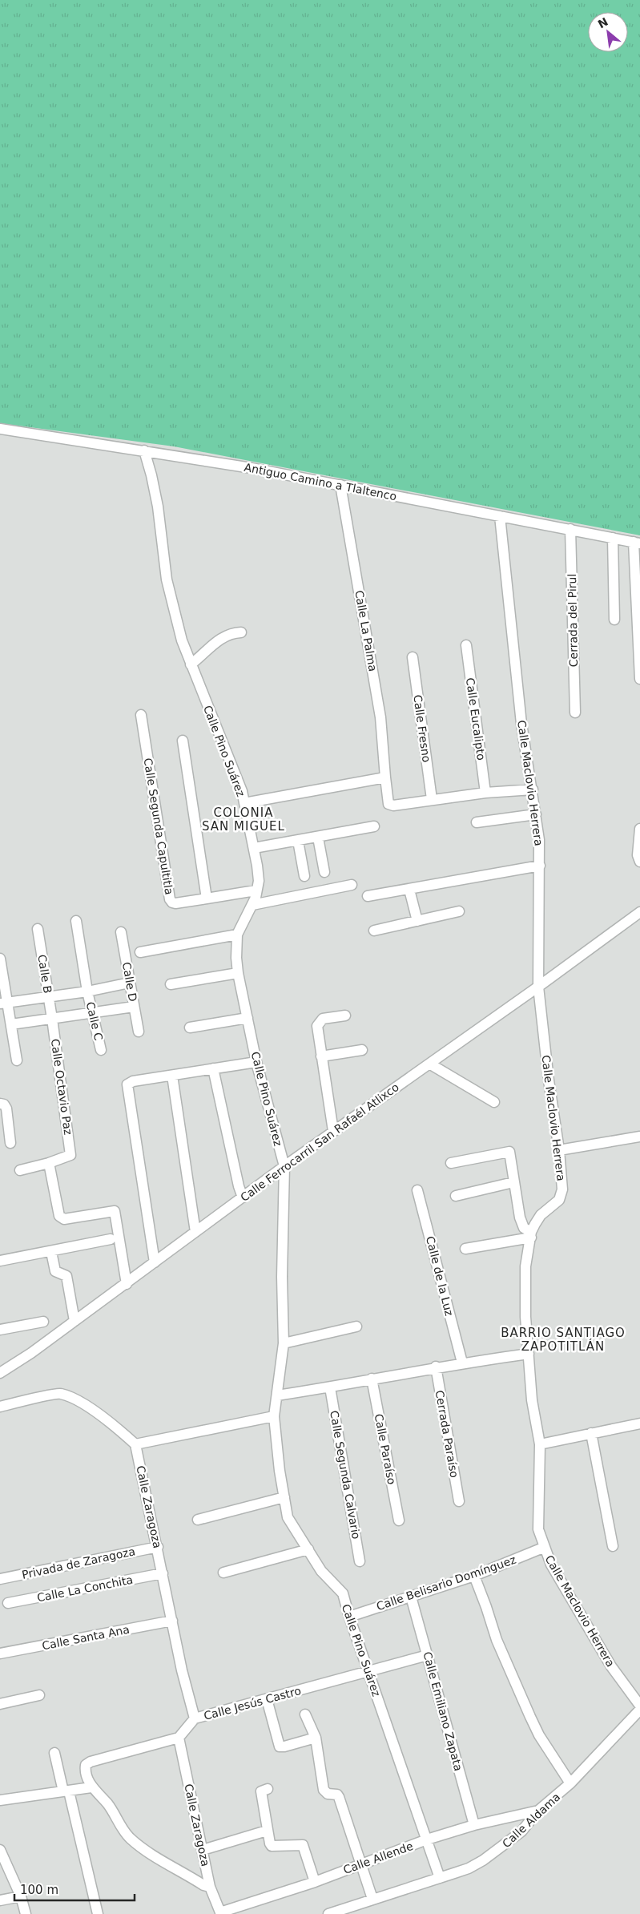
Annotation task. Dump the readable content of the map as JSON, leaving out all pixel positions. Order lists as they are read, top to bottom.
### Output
{
  "streets": {
    "street": [
      "Antiguo Camino a Tlaltenco",
      "Cerrada del Pirul",
      "Calle La Palma",
      "Calle Eucalipto",
      "Calle Fresno",
      "Calle Pino Suárez",
      "Calle Maclovio Herrera",
      "Calle Segunda Capultitla",
      "Calle B",
      "Calle D",
      "Calle C",
      "Calle Octavio Paz",
      "Calle Ferrocarril San Rafaél Atlixco",
      "Calle de la Luz",
      "Cerrada Paraíso",
      "Calle Paraíso",
      "Calle Segunda Calvario",
      "Calle Zaragoza",
      "Privada de Zaragoza",
      "Calle Belisario Domínguez",
      "Calle La Conchita",
      "Calle Santa Ana",
      "Calle Jesús Castro",
      "Calle Emiliano Zapata",
      "Calle Aldama",
      "Calle Allende"
    ]
  },
  "crossings": [
    ["Antiguo Camino a Tlaltenco", "Cerrada del Pirul"],
    ["Antiguo Camino a Tlaltenco", "Calle La Palma"],
    ["Antiguo Camino a Tlaltenco", "Calle Pino Suárez"],
    ["Antiguo Camino a Tlaltenco", "Calle Maclovio Herrera"],
    ["Calle La Palma", "Calle Fresno"],
    ["Calle Pino Suárez", "Calle Segunda Capultitla"],
    ["Calle Pino Suárez", "Calle Ferrocarril San Rafaél Atlixco"],
    ["Calle Pino Suárez", "Calle Belisario Domínguez"],
    ["Calle Pino Suárez", "Calle Jesús Castro"],
    ["Calle Pino Suárez", "Calle Aldama"],
    ["Calle Pino Suárez", "Calle Allende"],
    ["Calle Maclovio Herrera", "Calle Ferrocarril San Rafaél Atlixco"],
    ["Calle Maclovio Herrera", "Calle Belisario Domínguez"],
    ["Calle B", "Calle Octavio Paz"],
    ["Calle Zaragoza", "Privada de Zaragoza"],
    ["Calle Zaragoza", "Calle La Conchita"],
    ["Calle Zaragoza", "Calle Santa Ana"],
    ["Calle Zaragoza", "Calle Jesús Castro"],
    ["Calle Zaragoza", "Calle Allende"],
    ["Calle Belisario Domínguez", "Calle Emiliano Zapata"],
    ["Calle Jesús Castro", "Calle Emiliano Zapata"],
    ["Calle Emiliano Zapata", "Calle Allende"],
    ["Calle Aldama", "Calle Allende"]
  ],
  "districts": ["COLONIA SAN MIGUEL", "BARRIO SANTIAGO ZAPOTITLÁN"],
  "scale_bar": "100 m",
  "north": "top left"
}
